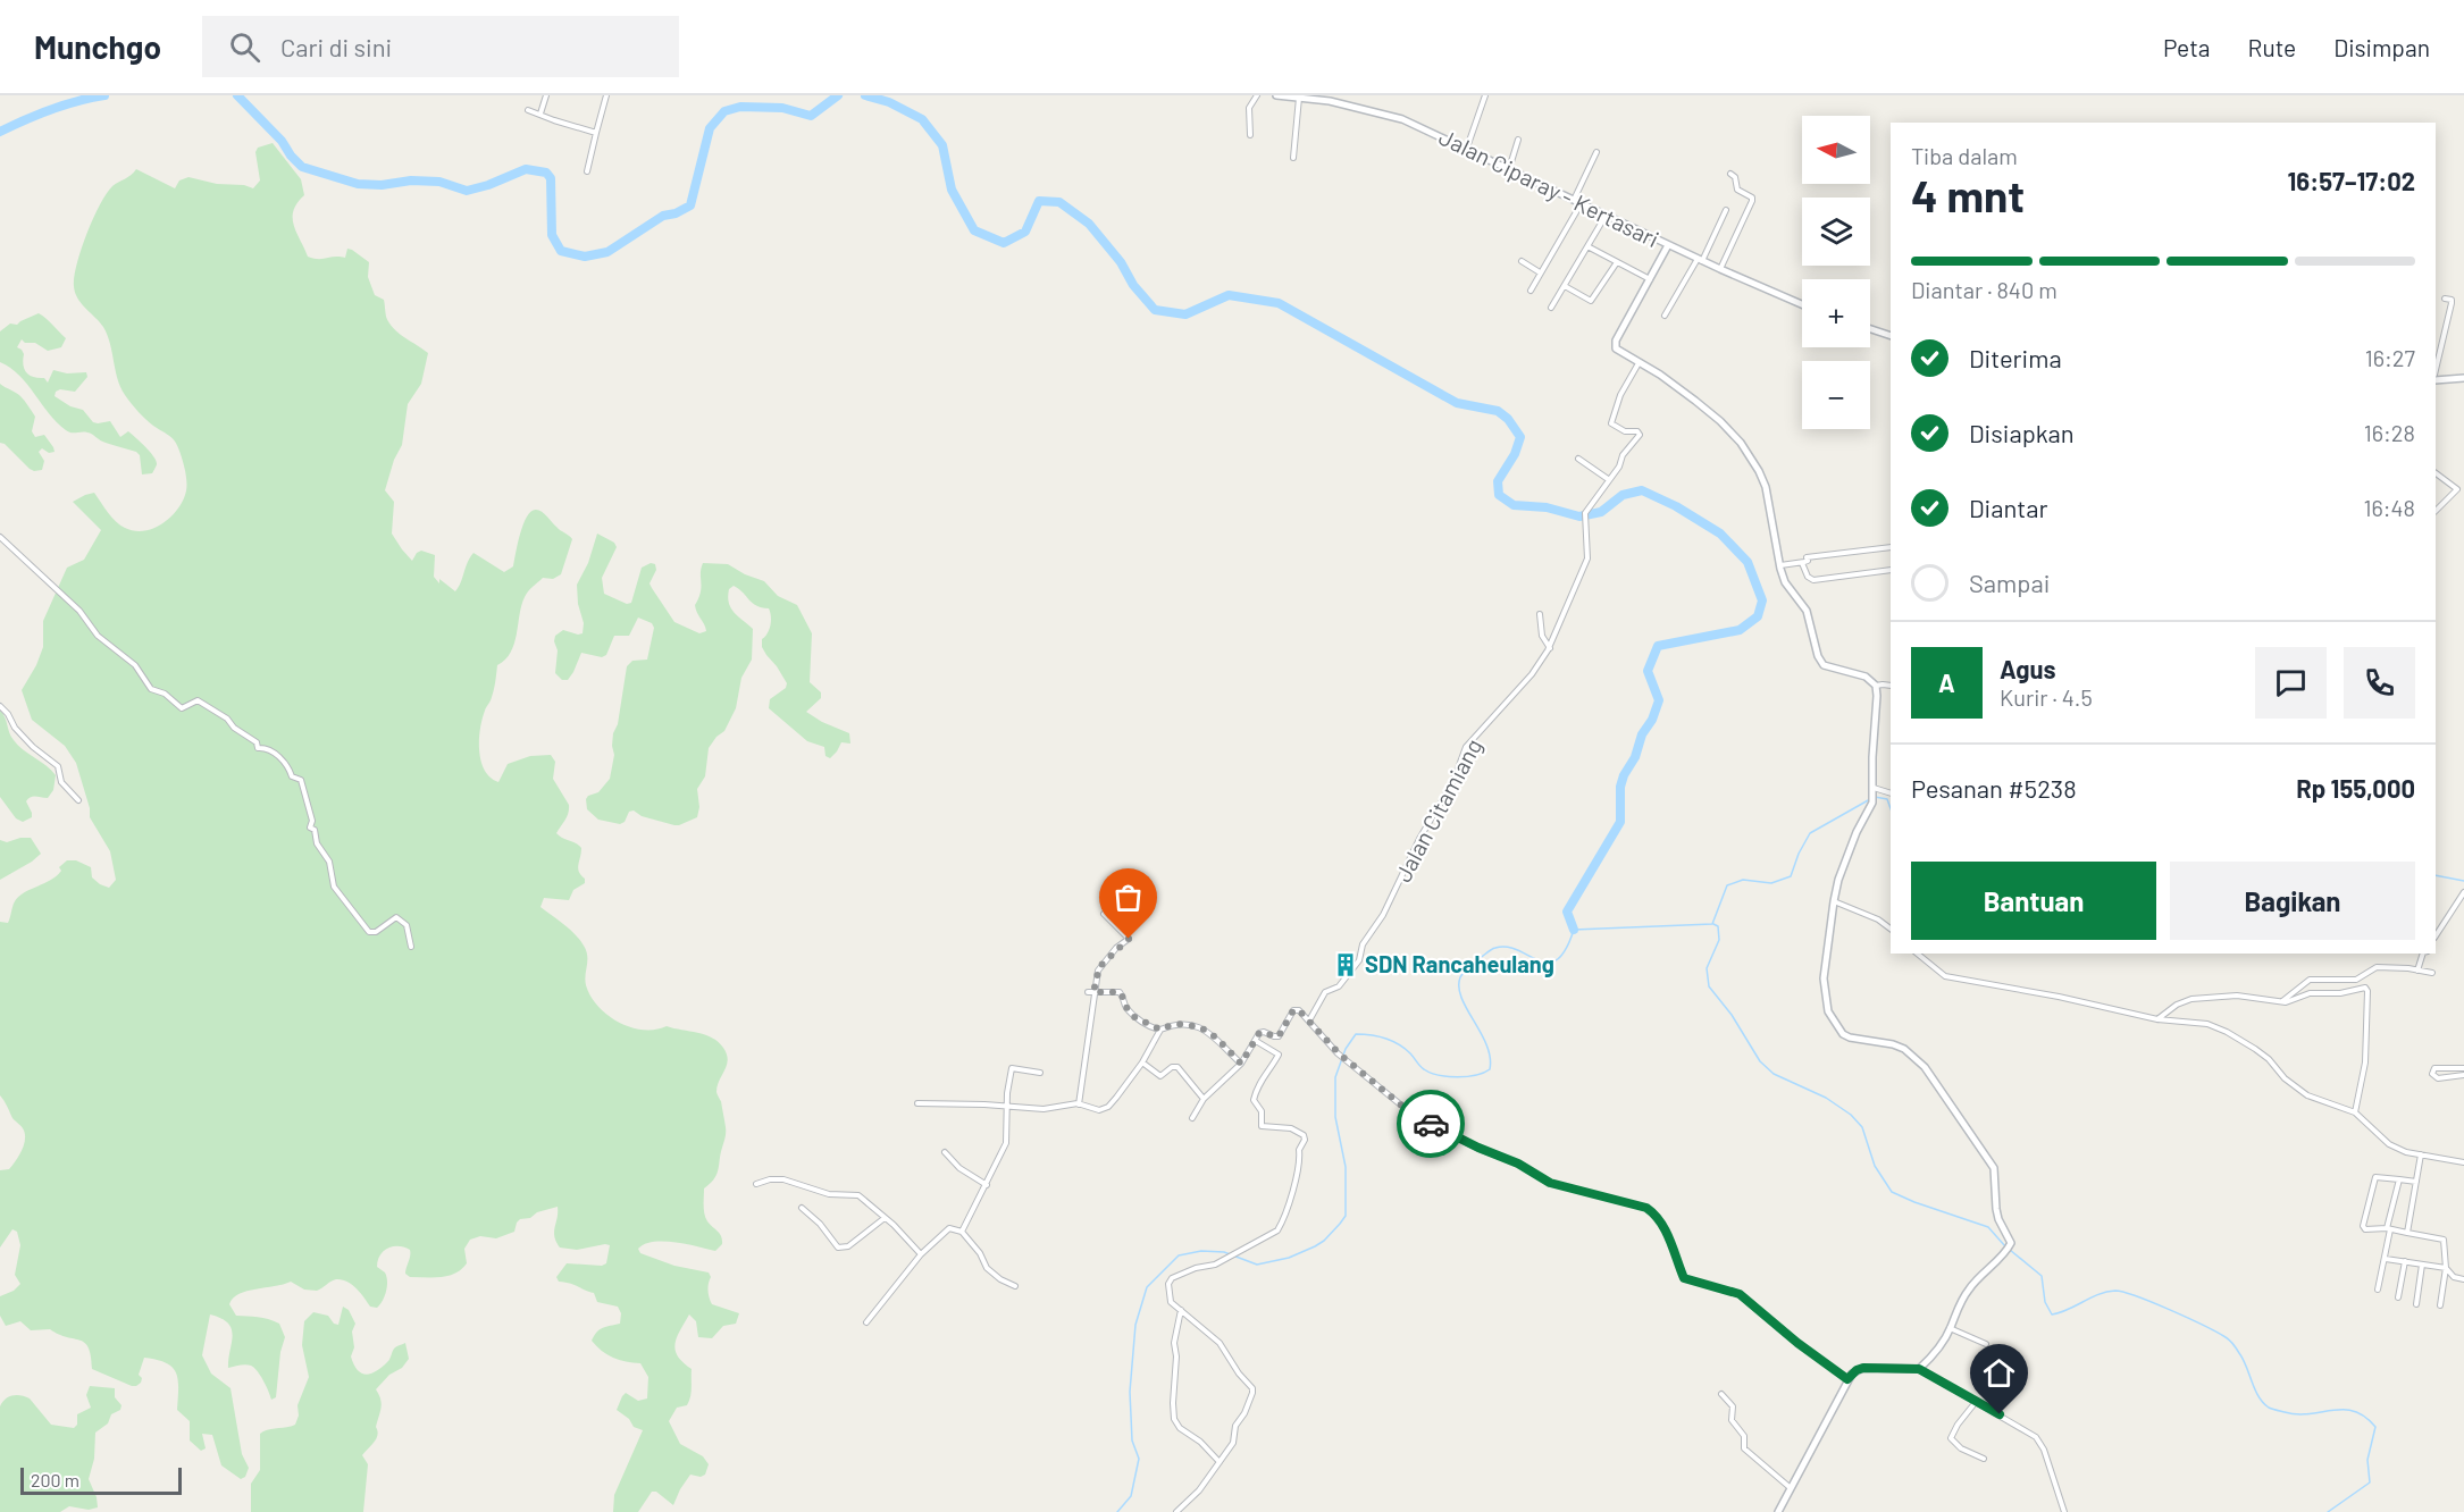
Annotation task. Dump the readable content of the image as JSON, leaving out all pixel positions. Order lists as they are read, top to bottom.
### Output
{
  "streets": {
    "street": ["Jalan Ciparay - Kertasari", "Jalan Citamiang"]
  },
  "places": {
    "building": ["SDN Rancaheulang"]
  },
  "scale_bar": "200 m",
  "north": "left",
  "page": {
    "header": "Munchgo",
    "search": "Cari di sini",
    "nav": ["Peta", "Rute", "Disimpan"],
    "map_buttons": ["+", "−"],
    "heading": ["4 mnt", "Tiba dalam", "16:57–17:02"],
    "panel": [
      "Agus",
      "Kurir · 4.5",
      "Pesanan #5238",
      "Rp 155,000"
    ],
    "bar": "Diantar · 840 m",
    "list": [
      ["Diterima", "16:27"],
      ["Disiapkan", "16:28"],
      ["Diantar", "16:48"],
      "Sampai"
    ],
    "round": "A",
    "buttons": ["Bantuan", "Bagikan"],
    "scale": "200 m"
  }
}
